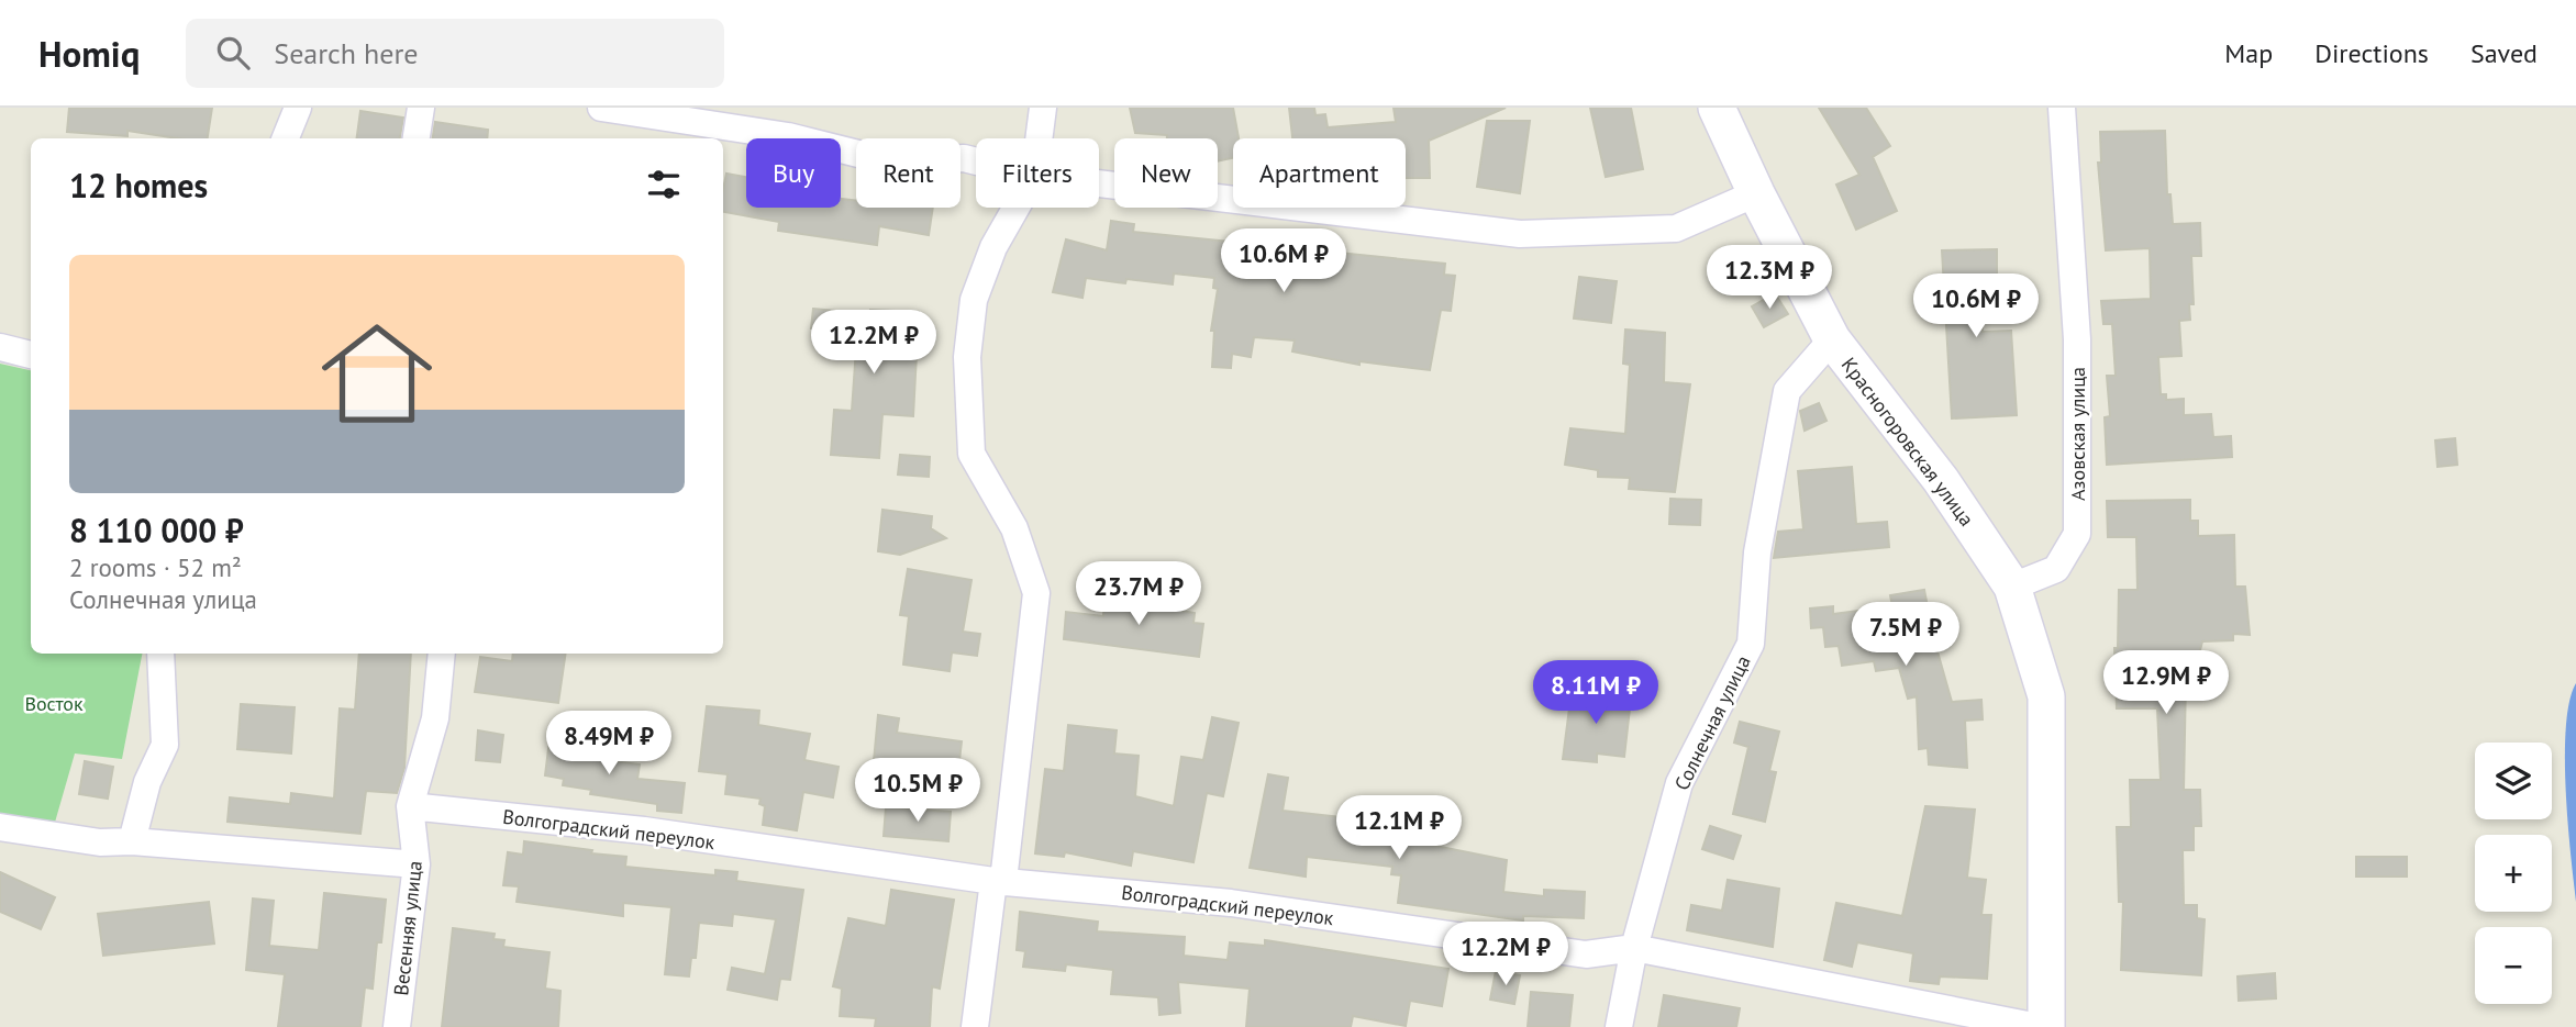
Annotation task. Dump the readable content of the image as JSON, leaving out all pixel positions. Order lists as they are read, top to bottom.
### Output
{
  "streets": {
    "street": [
      "Азовская улица",
      "Красногоровская улица",
      "Солнечная улица",
      "Волгоградский переулок",
      "Весенняя улица"
    ]
  },
  "crossings": [
    ["Азовская улица", "Красногоровская улица"],
    ["Красногоровская улица", "Солнечная улица"],
    ["Солнечная улица", "Волгоградский переулок"],
    ["Волгоградский переулок", "Весенняя улица"]
  ],
  "parks": ["Восток"],
  "page": {
    "header": "Homiq",
    "search": "Search here",
    "nav": ["Map", "Directions", "Saved"],
    "chip": [
      "Buy",
      "Rent",
      "Filters",
      "New",
      "Apartment"
    ],
    "heading": "12 homes",
    "price": [
      "10.6M ₽",
      "12.3M ₽",
      "10.6M ₽",
      "12.2M ₽",
      "23.7M ₽",
      "7.5M ₽",
      "12.9M ₽",
      "8.11M ₽",
      "8.49M ₽",
      "10.5M ₽",
      "12.1M ₽",
      "12.2M ₽"
    ],
    "list": [
      {
        "name": "8 110 000 ₽",
        "note": "2 rooms · 52 m² · Солнечная улица"
      }
    ],
    "map_buttons": ["+", "−"]
  }
}
